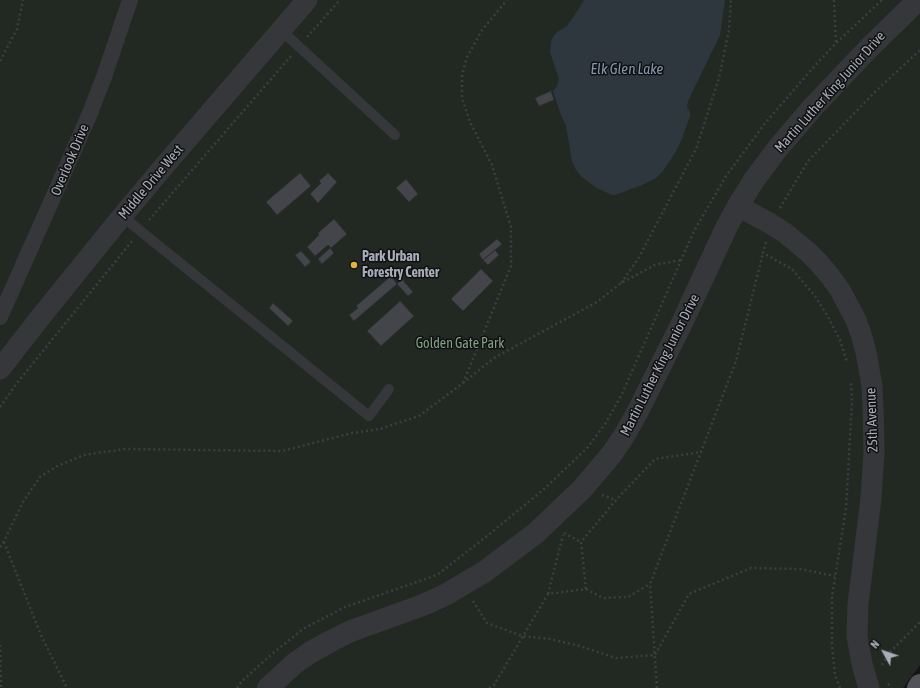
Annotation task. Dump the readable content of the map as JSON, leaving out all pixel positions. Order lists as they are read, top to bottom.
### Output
{
  "streets": {
    "street": [
      "Martin Luther King Junior Drive",
      "Overlook Drive",
      "Middle Drive West",
      "25th Avenue"
    ]
  },
  "crossings": [
    ["Martin Luther King Junior Drive", "25th Avenue"]
  ],
  "water": ["Elk Glen Lake"],
  "parks": ["Golden Gate Park"],
  "places": ["Park Urban Forestry Center"],
  "north": "top left"
}
